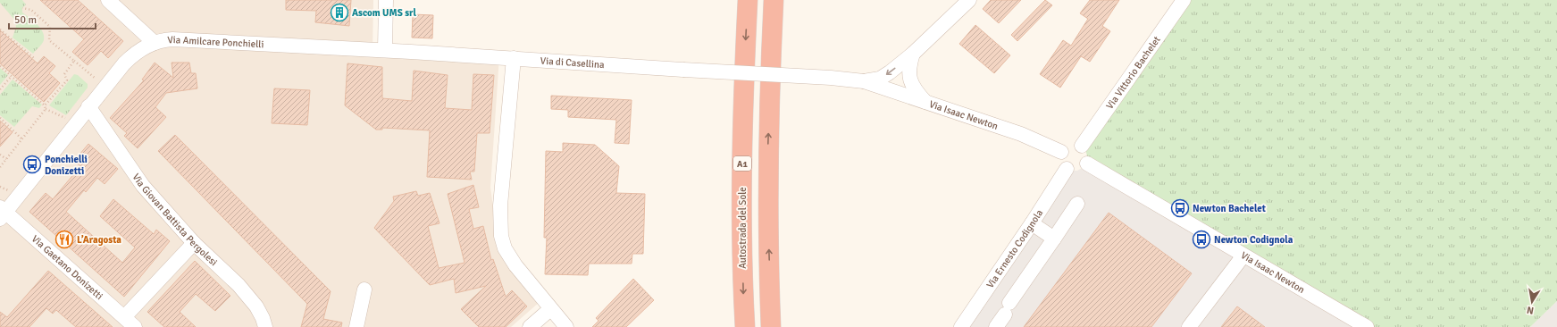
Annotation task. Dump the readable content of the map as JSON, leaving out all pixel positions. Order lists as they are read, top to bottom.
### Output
{
  "streets": {
    "highway": ["A1", "Autostrada del Sole"],
    "street": [
      "Via Amilcare Ponchielli",
      "Via di Casellina",
      "Via Vittorio Bachelet",
      "Via Isaac Newton",
      "Via Giovan Battista Pergolesi",
      "Via Ernesto Codignola",
      "Via Gaetano Donizetti"
    ]
  },
  "crossings": [
    ["Via Amilcare Ponchielli", "Via di Casellina"],
    ["Via Amilcare Ponchielli", "Via Giovan Battista Pergolesi"],
    ["Via Amilcare Ponchielli", "Via Gaetano Donizetti"],
    ["Via di Casellina", "Via Isaac Newton"],
    ["Via Vittorio Bachelet", "Via Isaac Newton"],
    ["Via Vittorio Bachelet", "Via Ernesto Codignola"],
    ["Via Isaac Newton", "Via Ernesto Codignola"]
  ],
  "places": {
    "building": ["Ascom UMS srl"],
    "bus stop": ["Ponchielli Donizetti", "Newton Bachelet", "Newton Codignola"],
    "restaurant": ["L’Aragosta"]
  },
  "scale_bar": "50 m",
  "north": "bottom"
}
